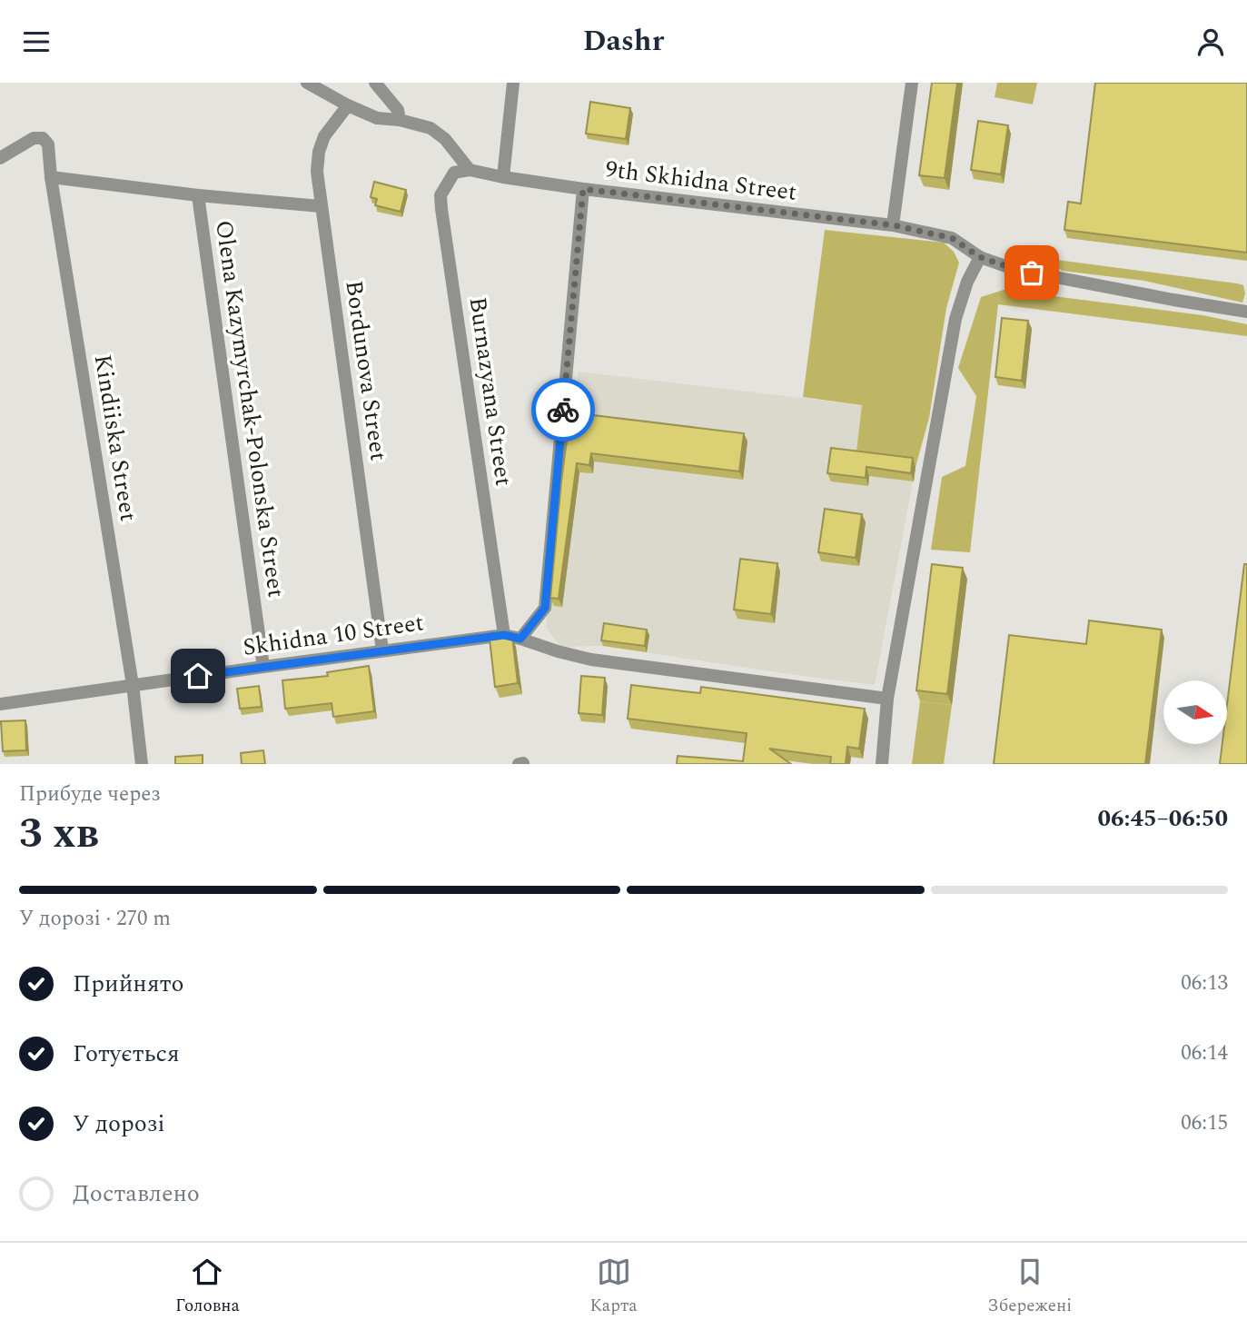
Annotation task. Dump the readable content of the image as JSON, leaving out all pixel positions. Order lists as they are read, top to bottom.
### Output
{
  "streets": {
    "street": [
      "9th Skhidna Street",
      "Bordunova Street",
      "Burnazyana Street",
      "Olena Kazymyrchak-Polonska Street",
      "Kindiiska Street",
      "Skhidna 10 Street"
    ]
  },
  "crossings": [
    ["9th Skhidna Street", "Burnazyana Street"],
    ["Bordunova Street", "Olena Kazymyrchak-Polonska Street"],
    ["Bordunova Street", "Skhidna 10 Street"],
    ["Burnazyana Street", "Skhidna 10 Street"],
    ["Olena Kazymyrchak-Polonska Street", "Kindiiska Street"],
    ["Olena Kazymyrchak-Polonska Street", "Skhidna 10 Street"],
    ["Kindiiska Street", "Skhidna 10 Street"]
  ],
  "north": "right",
  "page": {
    "header": "Dashr",
    "heading": ["3 хв", "Прибуде через", "06:45–06:50"],
    "bar": "У дорозі · 270 m",
    "list": [
      ["Прийнято", "06:13"],
      ["Готується", "06:14"],
      ["У дорозі", "06:15"],
      "Доставлено"
    ],
    "tabs": ["Головна", "Карта", "Збережені"]
  }
}
